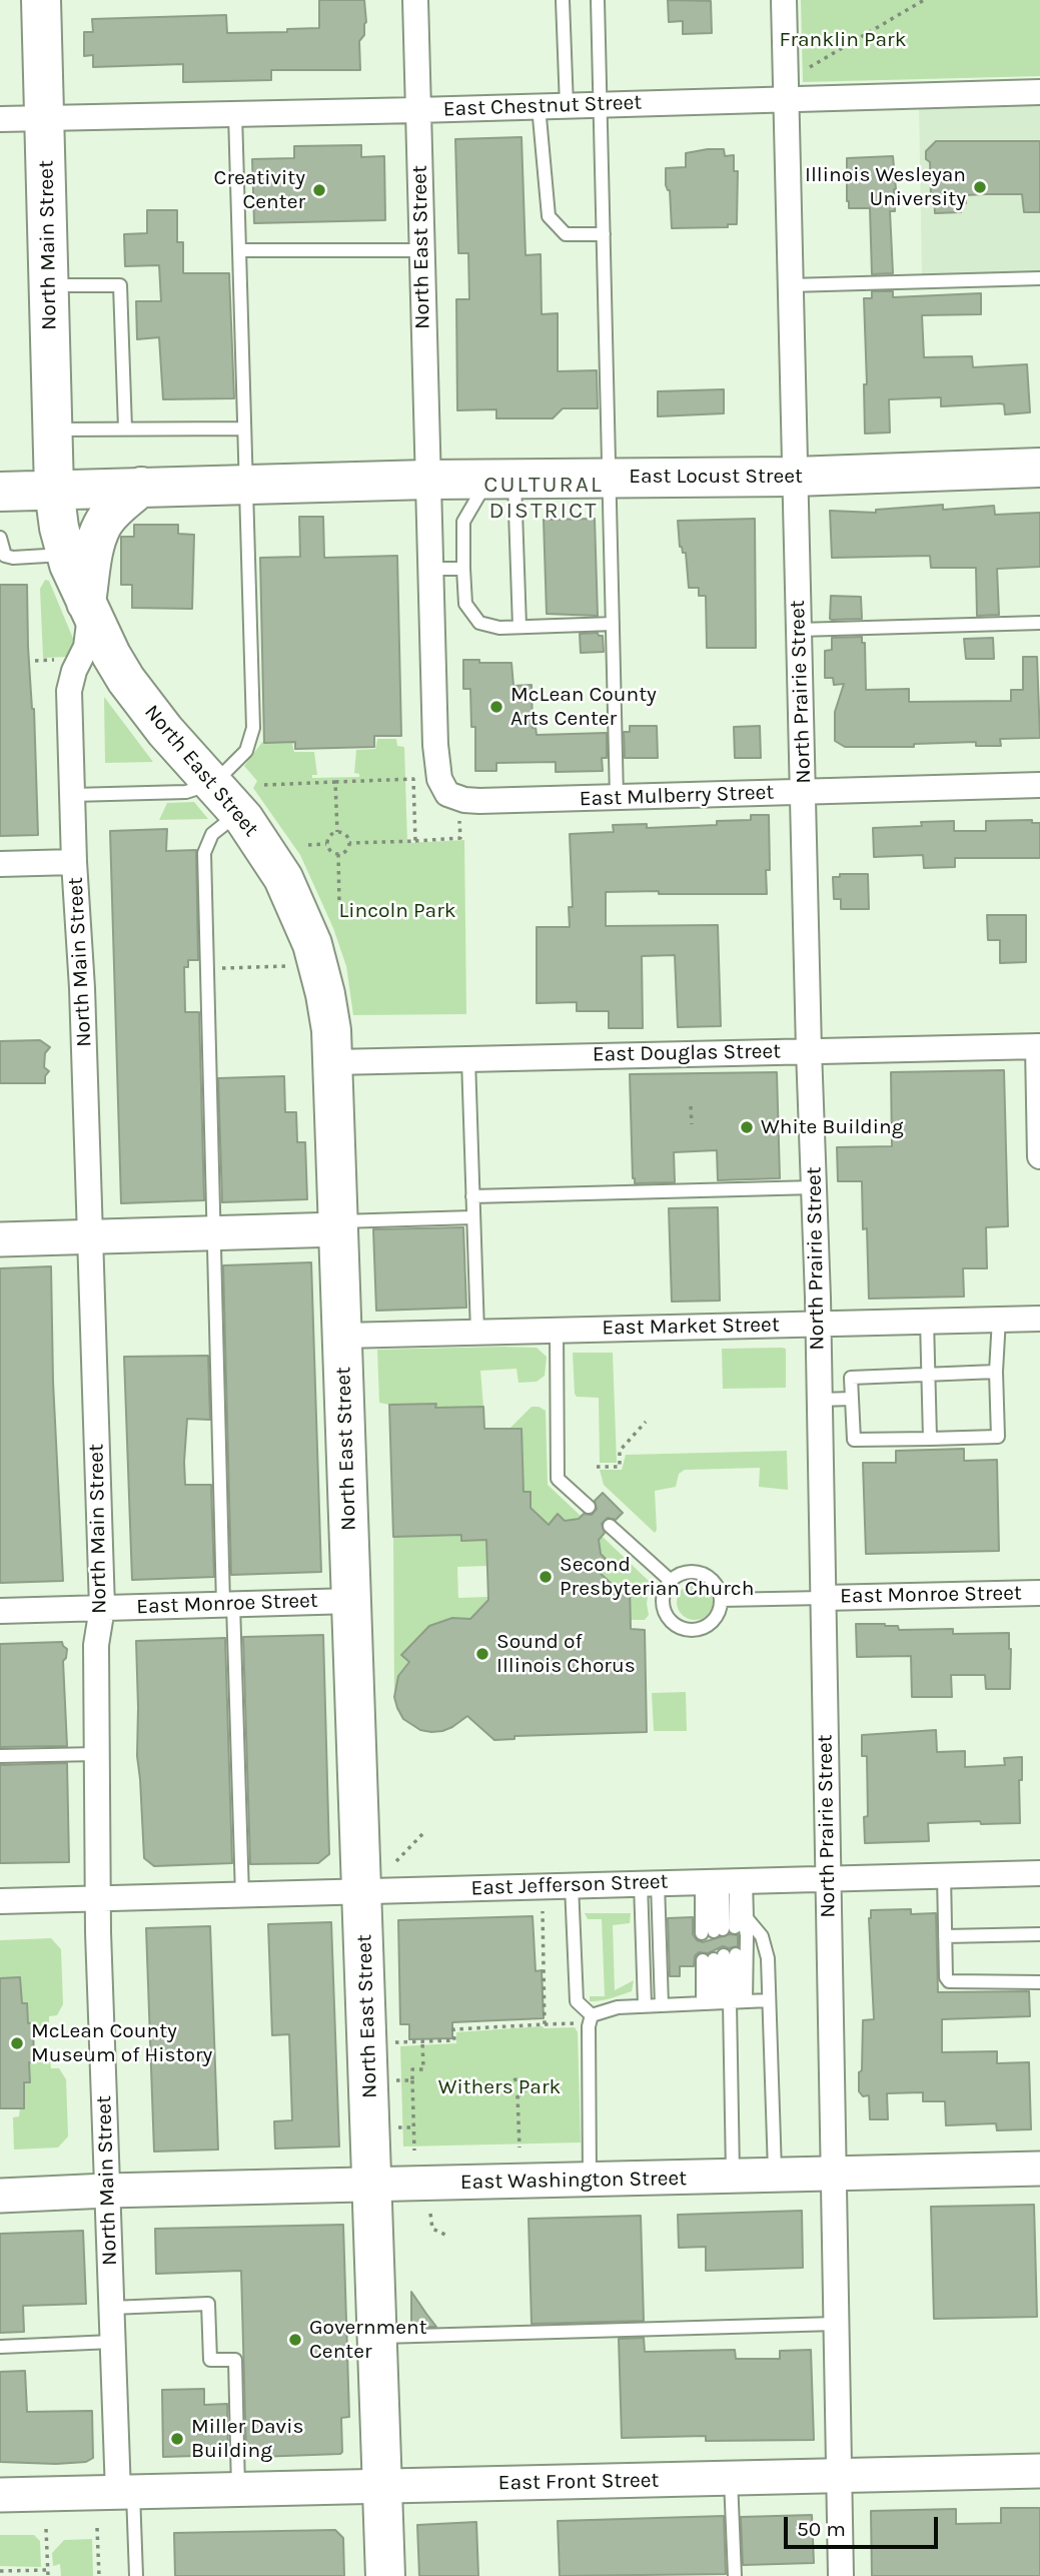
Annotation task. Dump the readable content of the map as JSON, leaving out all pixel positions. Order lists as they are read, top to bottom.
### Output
{
  "streets": {
    "main road": ["North Main Street", "North East Street", "East Locust Street"],
    "street": [
      "East Chestnut Street",
      "North Prairie Street",
      "East Mulberry Street",
      "East Douglas Street",
      "East Market Street",
      "East Monroe Street",
      "East Jefferson Street",
      "East Washington Street",
      "East Front Street"
    ]
  },
  "crossings": [
    ["East Chestnut Street", "North Main Street"],
    ["East Chestnut Street", "North East Street"],
    ["East Chestnut Street", "North Prairie Street"],
    ["North Main Street", "North East Street"],
    ["North Main Street", "East Locust Street"],
    ["North Main Street", "East Monroe Street"],
    ["North Main Street", "East Jefferson Street"],
    ["North Main Street", "East Washington Street"],
    ["North Main Street", "East Front Street"],
    ["North East Street", "East Locust Street"],
    ["North East Street", "East Mulberry Street"],
    ["North East Street", "East Douglas Street"],
    ["North East Street", "East Market Street"],
    ["North East Street", "East Monroe Street"],
    ["North East Street", "East Jefferson Street"],
    ["North East Street", "East Washington Street"],
    ["North East Street", "East Front Street"],
    ["East Locust Street", "North Prairie Street"],
    ["North Prairie Street", "East Mulberry Street"],
    ["North Prairie Street", "East Douglas Street"],
    ["North Prairie Street", "East Market Street"],
    ["North Prairie Street", "East Monroe Street"],
    ["North Prairie Street", "East Jefferson Street"],
    ["North Prairie Street", "East Washington Street"],
    ["North Prairie Street", "East Front Street"]
  ],
  "districts": ["CULTURAL DISTRICT"],
  "parks": ["Franklin Park", "Lincoln Park", "Withers Park"],
  "places": [
    "Illinois Wesleyan University",
    "Creativity Center",
    "McLean County Arts Center",
    "White Building",
    "Second Presbyterian Church",
    "Sound of Illinois Chorus",
    "McLean County Museum of History",
    "Government Center",
    "Miller Davis Building"
  ],
  "scale_bar": "50 m"
}
